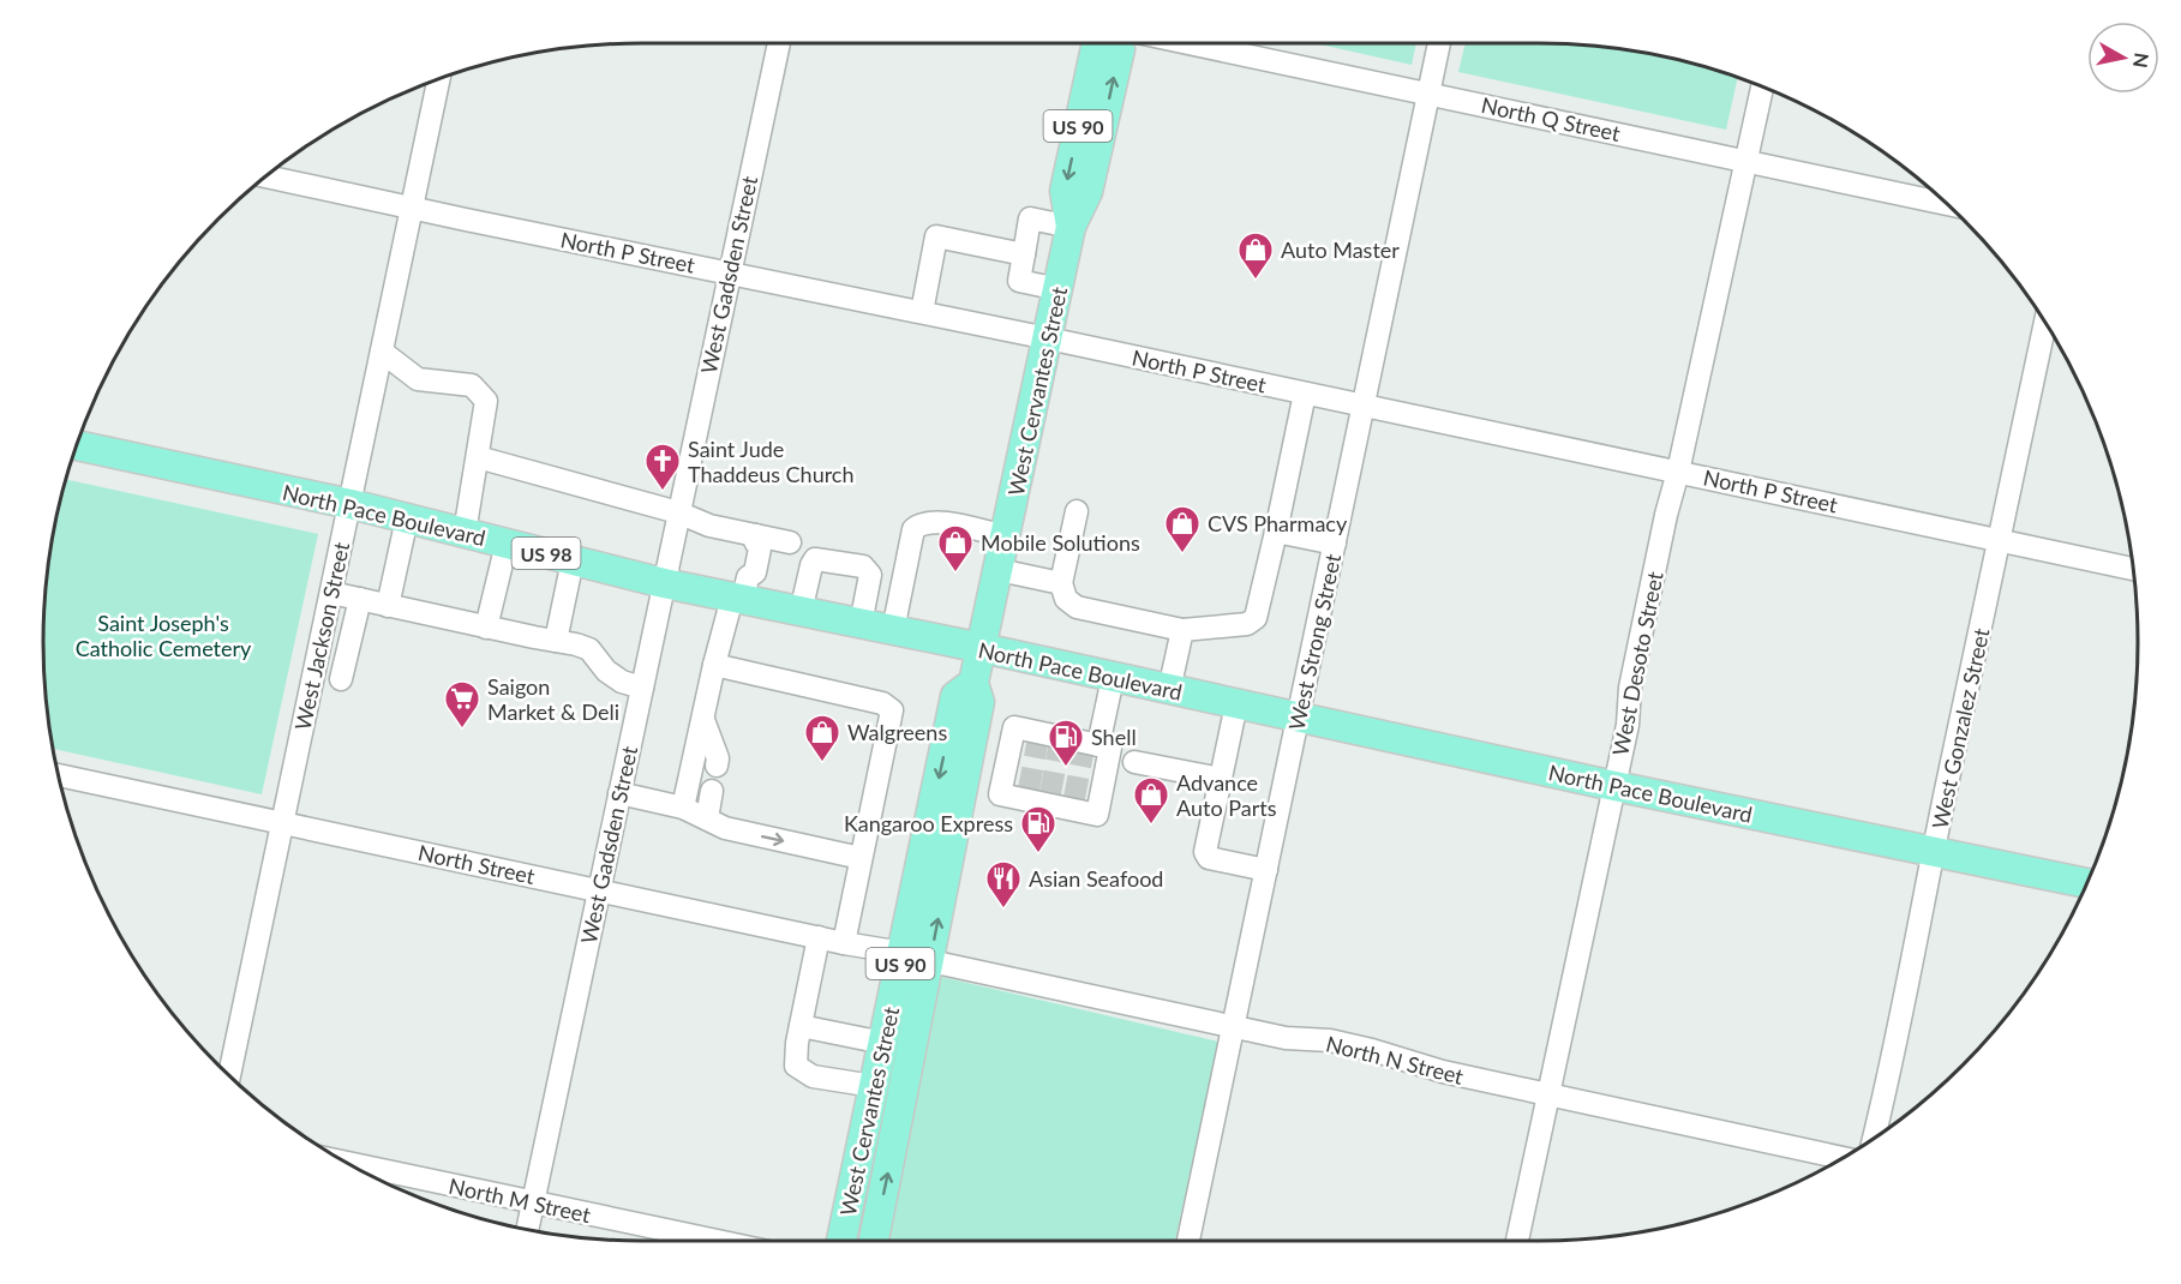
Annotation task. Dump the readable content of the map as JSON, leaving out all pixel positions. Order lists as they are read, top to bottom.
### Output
{
  "streets": {
    "main road": [
      "US 90",
      "West Cervantes Street",
      "North Pace Boulevard",
      "US 98"
    ],
    "street": [
      "North Q Street",
      "North P Street",
      "West Gadsden Street",
      "West Jackson Street",
      "West Strong Street",
      "West Desoto Street",
      "West Gonzalez Street",
      "North Street",
      "North N Street",
      "North M Street"
    ]
  },
  "crossings": [
    ["North Q Street", "West Strong Street"],
    ["North Q Street", "West Desoto Street"],
    ["North P Street", "West Gadsden Street"],
    ["North P Street", "West Cervantes Street"],
    ["North P Street", "West Jackson Street"],
    ["North P Street", "West Strong Street"],
    ["North P Street", "West Desoto Street"],
    ["North P Street", "West Gonzalez Street"],
    ["West Gadsden Street", "North Pace Boulevard"],
    ["West Gadsden Street", "North Street"],
    ["West Gadsden Street", "North M Street"],
    ["West Cervantes Street", "North Pace Boulevard"],
    ["West Cervantes Street", "North Street"],
    ["West Cervantes Street", "North N Street"],
    ["North Pace Boulevard", "West Jackson Street"],
    ["North Pace Boulevard", "West Strong Street"],
    ["North Pace Boulevard", "West Desoto Street"],
    ["North Pace Boulevard", "West Gonzalez Street"],
    ["West Jackson Street", "North Street"],
    ["West Strong Street", "North N Street"],
    ["West Desoto Street", "North N Street"]
  ],
  "parks": ["Saint Joseph's Catholic Cemetery"],
  "places": {
    "shop": [
      "Auto Master",
      "CVS Pharmacy",
      "Mobile Solutions",
      "Walgreens",
      "Advance Auto Parts"
    ],
    "church": ["Saint Jude Thaddeus Church"],
    "supermarket": ["Saigon Market & Deli"],
    "fuel station": ["Shell", "Kangaroo Express"],
    "restaurant": ["Asian Seafood"]
  },
  "north": "right"
}
